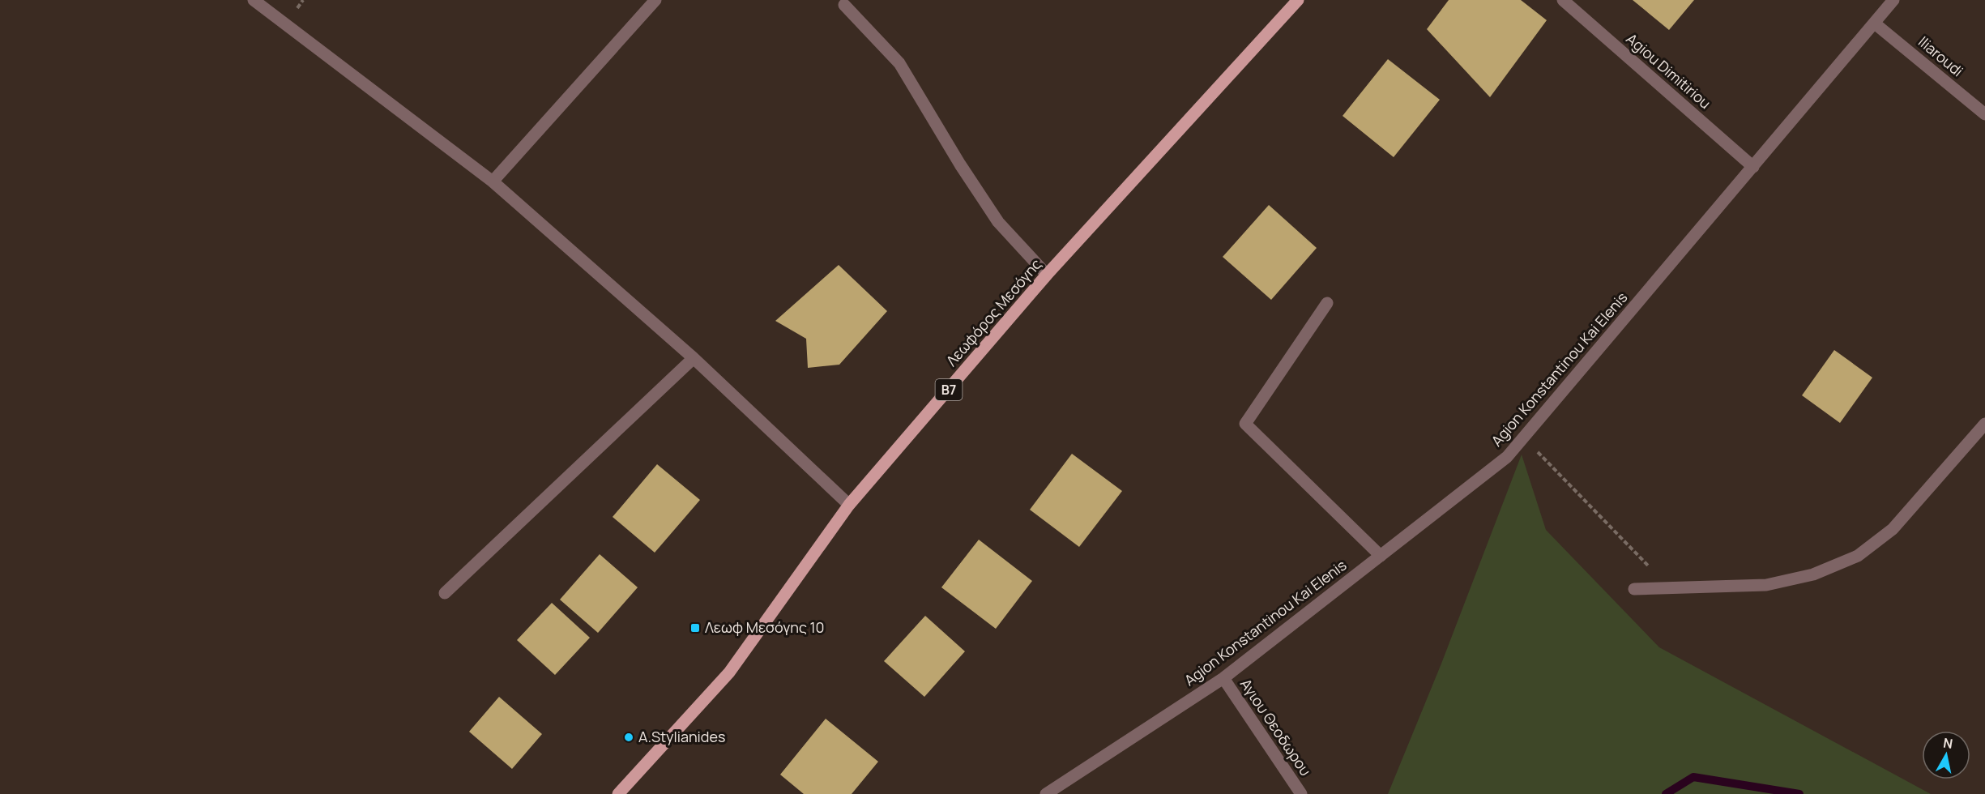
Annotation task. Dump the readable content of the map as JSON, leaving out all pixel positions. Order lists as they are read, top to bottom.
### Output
{
  "streets": {
    "main road": ["Λεωφόρος Μεσόγης", "B7"],
    "street": [
      "Iliaroudi",
      "Agiou Dimitiriou",
      "Agion Konstantinou Kai Elenis",
      "Αγιου Θεοδωρου"
    ]
  },
  "crossings": [
    ["Iliaroudi", "Agion Konstantinou Kai Elenis"],
    ["Agiou Dimitiriou", "Agion Konstantinou Kai Elenis"],
    ["Agion Konstantinou Kai Elenis", "Αγιου Θεοδωρου"]
  ],
  "places": {
    "transit": ["Λεωφ Μεσόγης 10"],
    "other": ["A.Stylianides"]
  },
  "north": "top"
}
